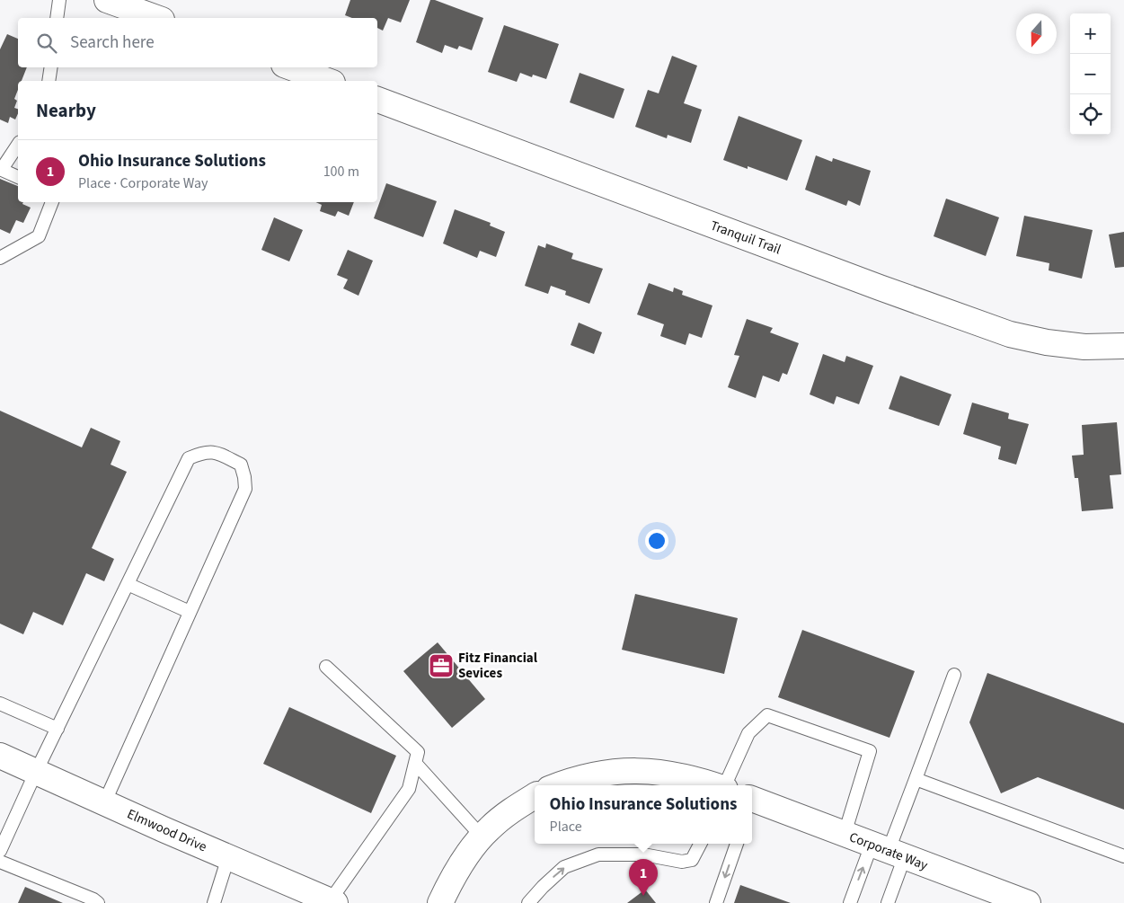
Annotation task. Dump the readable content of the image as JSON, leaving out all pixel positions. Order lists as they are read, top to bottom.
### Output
{
  "streets": {
    "street": ["Tranquil Trail", "Elmwood Drive", "Corporate Way"]
  },
  "places": {
    "office": ["Fitz Financial Sevices"]
  },
  "north": "bottom",
  "page": {
    "map_buttons": ["+", "−"],
    "search": "Search here",
    "heading": "Nearby",
    "list": [
      {
        "mark": "1",
        "name": "Ohio Insurance Solutions",
        "note": "Place · Corporate Way",
        "value": "100 m"
      }
    ],
    "popup": ["Ohio Insurance Solutions", "Place"],
    "pins": "1"
  }
}
